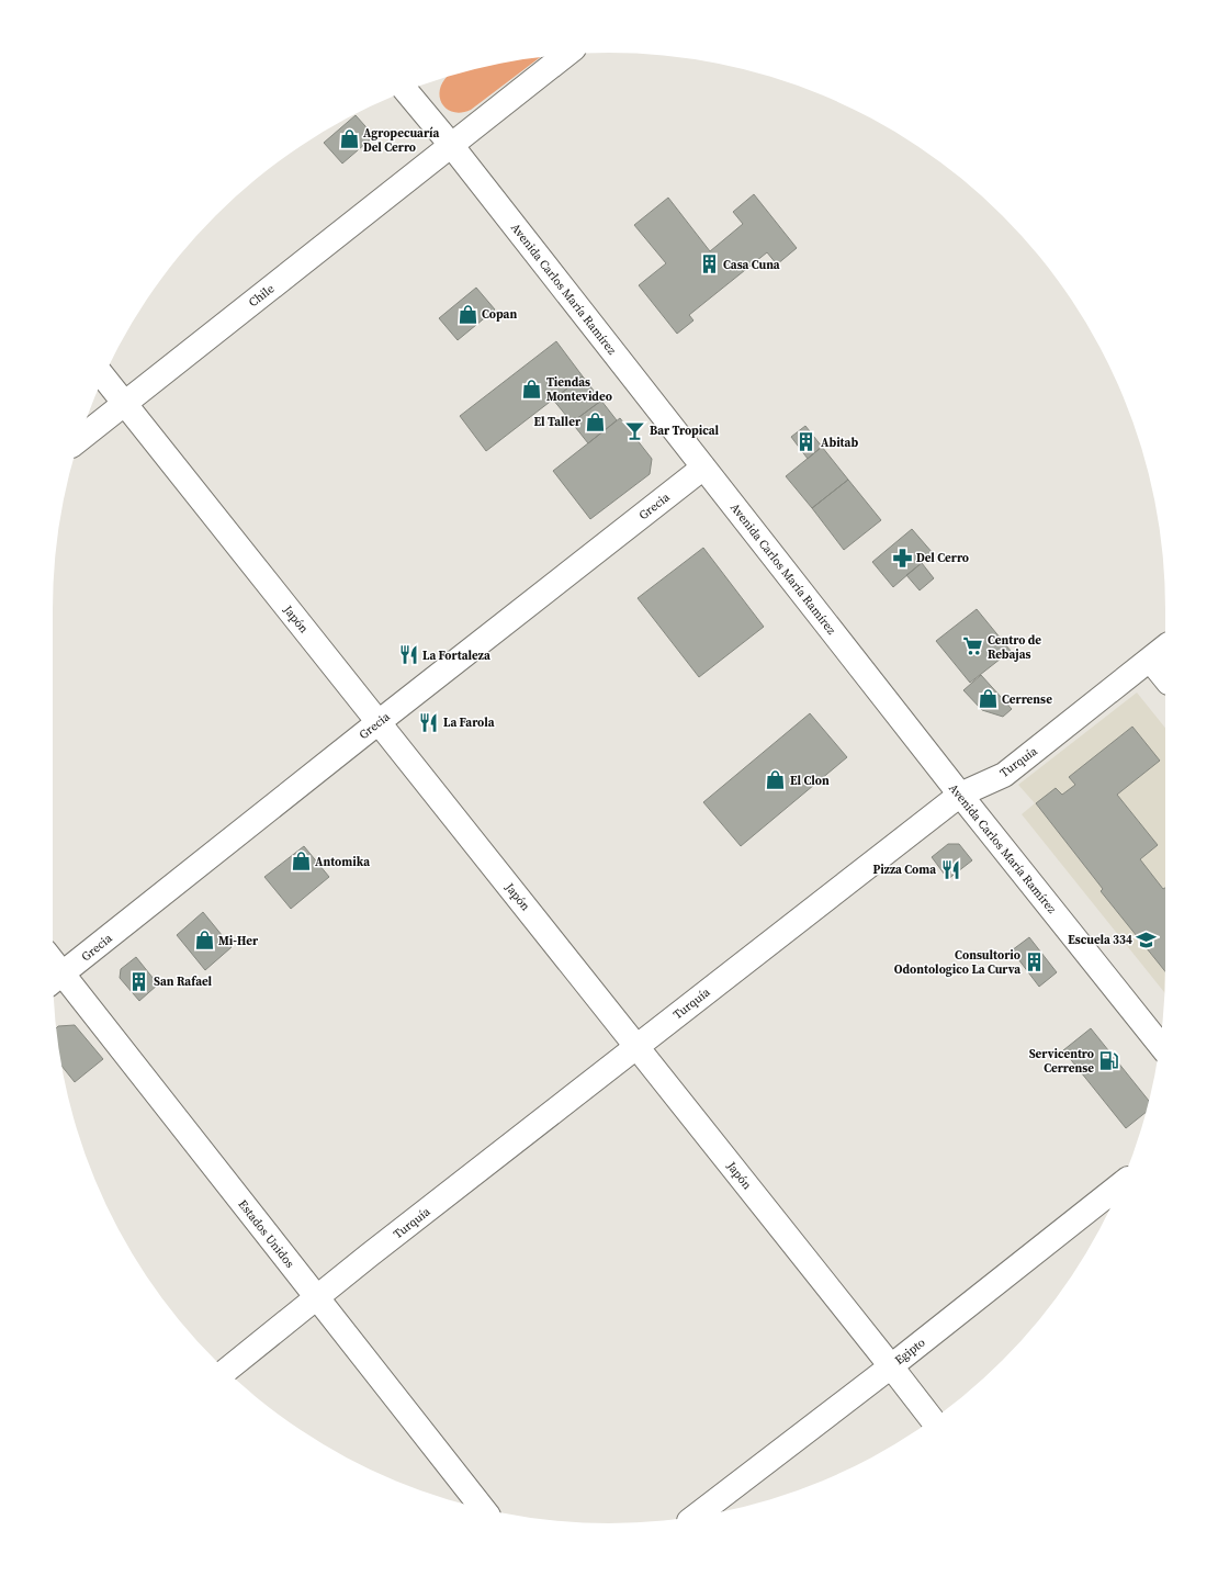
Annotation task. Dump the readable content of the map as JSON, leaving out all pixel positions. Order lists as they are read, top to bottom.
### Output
{
  "streets": {
    "street": [
      "Avenida Carlos María Ramírez",
      "Chile",
      "Grecia",
      "Japón",
      "Turquía",
      "Estados Unidos",
      "Egipto"
    ]
  },
  "crossings": [
    ["Avenida Carlos María Ramírez", "Chile"],
    ["Avenida Carlos María Ramírez", "Grecia"],
    ["Avenida Carlos María Ramírez", "Turquía"],
    ["Chile", "Japón"],
    ["Grecia", "Japón"],
    ["Grecia", "Estados Unidos"],
    ["Japón", "Turquía"],
    ["Japón", "Egipto"],
    ["Turquía", "Estados Unidos"]
  ],
  "places": {
    "shop": [
      "Agropecuaría Del Cerro",
      "Copan",
      "Tiendas Montevideo",
      "El Taller",
      "Cerrense",
      "El Clon",
      "Antomika",
      "Mi-Her"
    ],
    "building": [
      "Casa Cuna",
      "Abitab",
      "Consultorio Odontologico La Curva",
      "San Rafael"
    ],
    "bar": ["Bar Tropical"],
    "pharmacy": ["Del Cerro"],
    "supermarket": ["Centro de Rebajas"],
    "restaurant": ["La Fortaleza", "La Farola", "Pizza Coma"],
    "school or university": ["Escuela 334"],
    "fuel station": ["Servicentro Cerrense"]
  }
}
